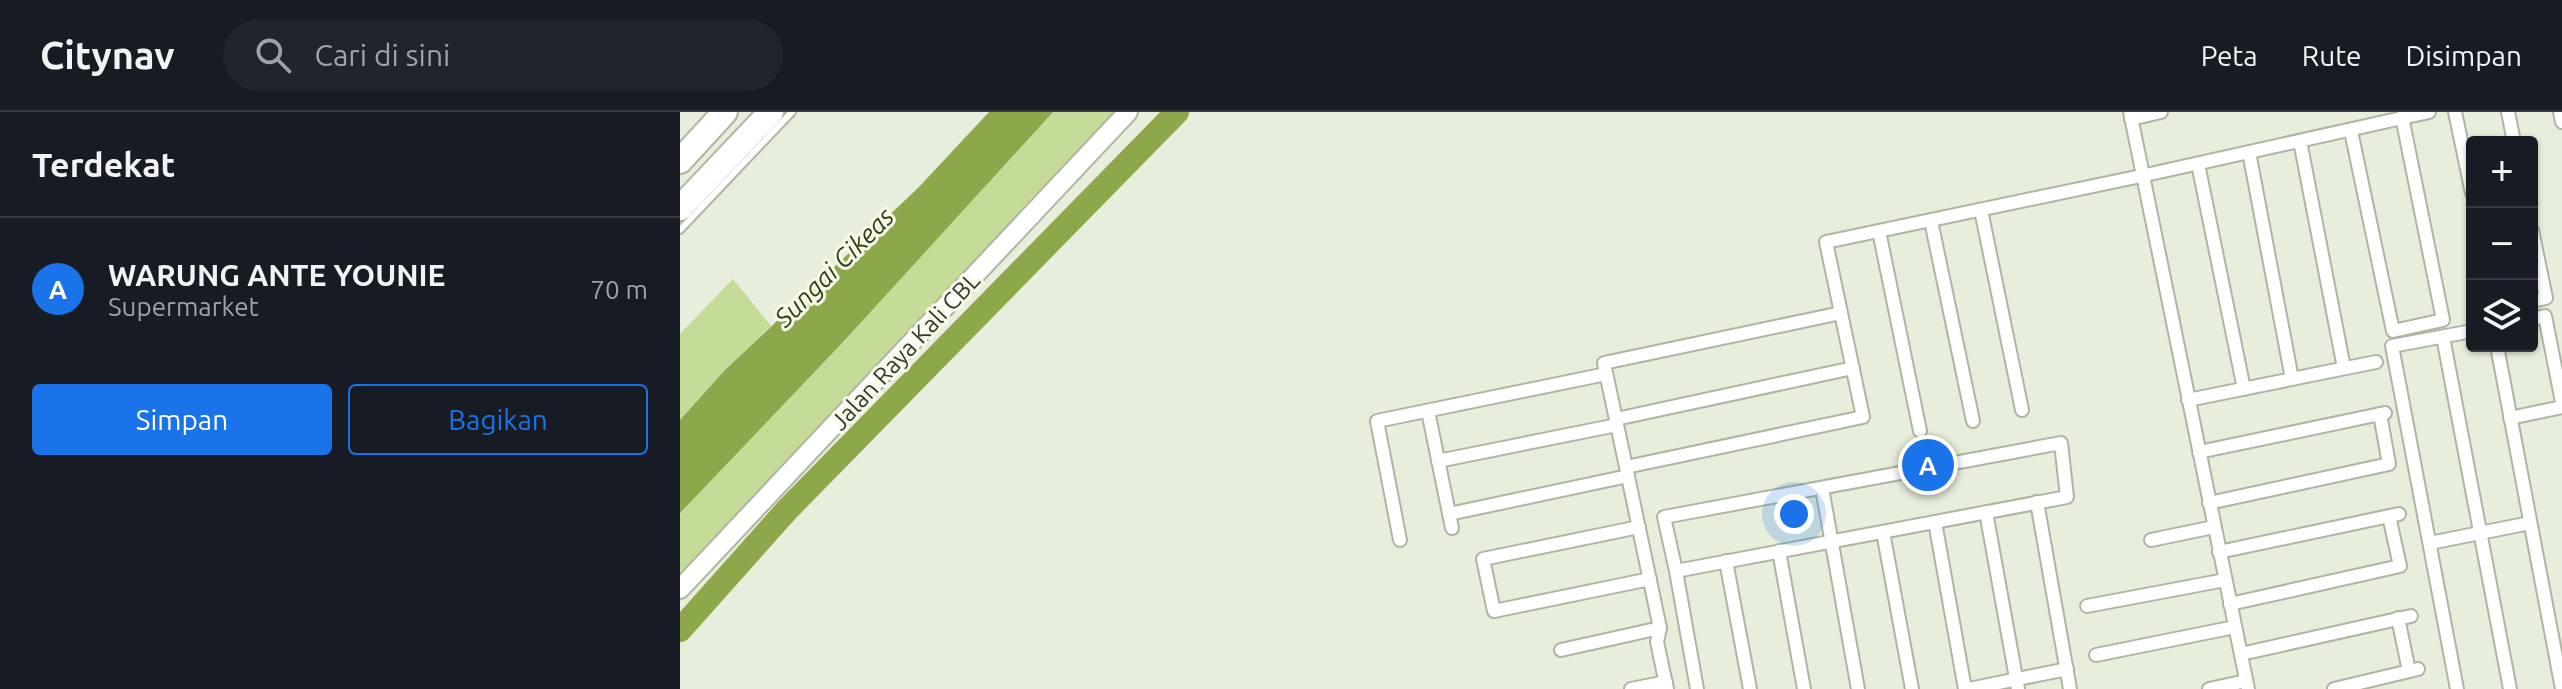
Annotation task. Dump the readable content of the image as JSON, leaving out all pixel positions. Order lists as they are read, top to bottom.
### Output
{
  "streets": {
    "main road": ["Jalan Raya Kali CBL"]
  },
  "water": ["Sungai Cikeas"],
  "page": {
    "header": "Citynav",
    "search": "Cari di sini",
    "nav": ["Peta", "Rute", "Disimpan"],
    "heading": "Terdekat",
    "map_buttons": ["+", "−"],
    "list": [
      {
        "mark": "A",
        "name": "WARUNG ANTE YOUNIE",
        "note": "Supermarket",
        "value": "70 m"
      }
    ],
    "buttons": ["Simpan", "Bagikan"],
    "pins": "A"
  }
}
